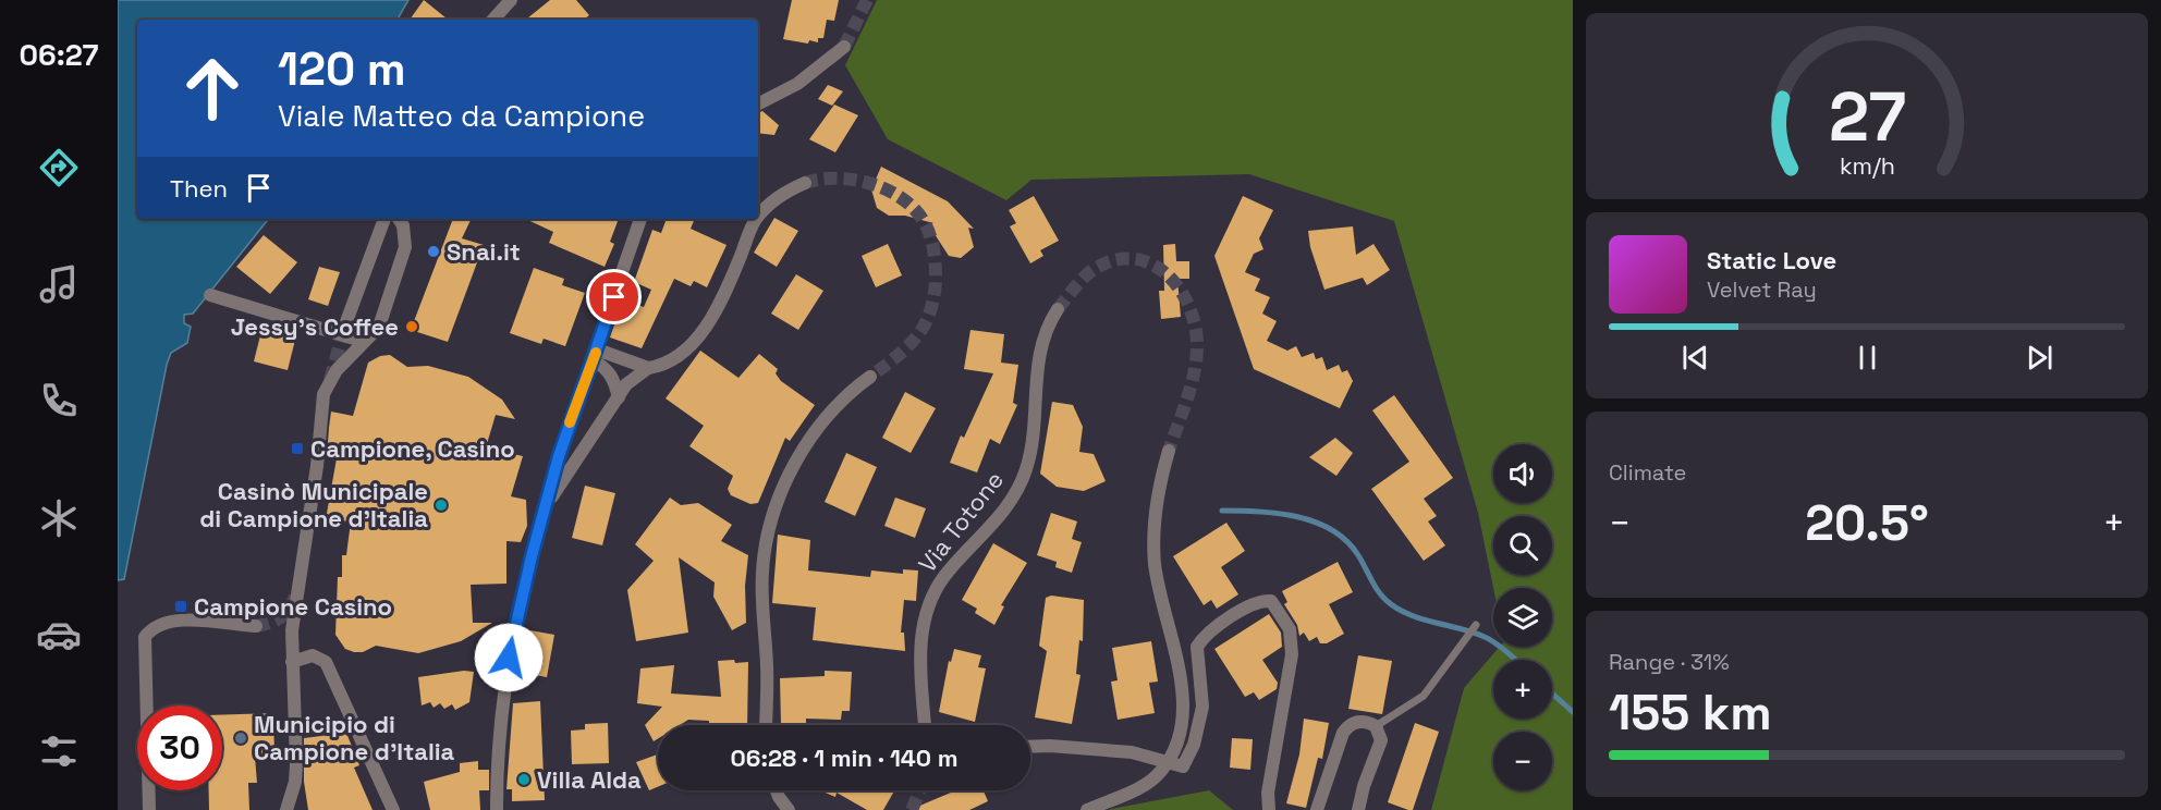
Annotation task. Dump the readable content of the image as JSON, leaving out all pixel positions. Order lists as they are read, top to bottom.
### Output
{
  "streets": {
    "street": ["Via Totone"]
  },
  "places": {
    "other": [
      "Snai.it",
      "Jessy's Coffee",
      "Casinò Municipale di Campione d'Italia",
      "Municipio di Campione d'Italia",
      "Villa Alda"
    ],
    "transit": ["Campione, Casino", "Campione Casino"]
  },
  "page": {
    "tabs": "06:27",
    "turn": ["120 m", "Viale Matteo da Campione"],
    "then": "Then",
    "song": ["Static Love", "Velvet Ray"],
    "tile": [
      "Climate",
      ["Range · 31%", "155 km"]
    ],
    "map_buttons": ["+", "−"],
    "heat": ["−", "20.5°", "+"],
    "limit": "30",
    "trip": "06:28 · 1 min · 140 m",
    "gauge": ["27", "km/h"]
  }
}
